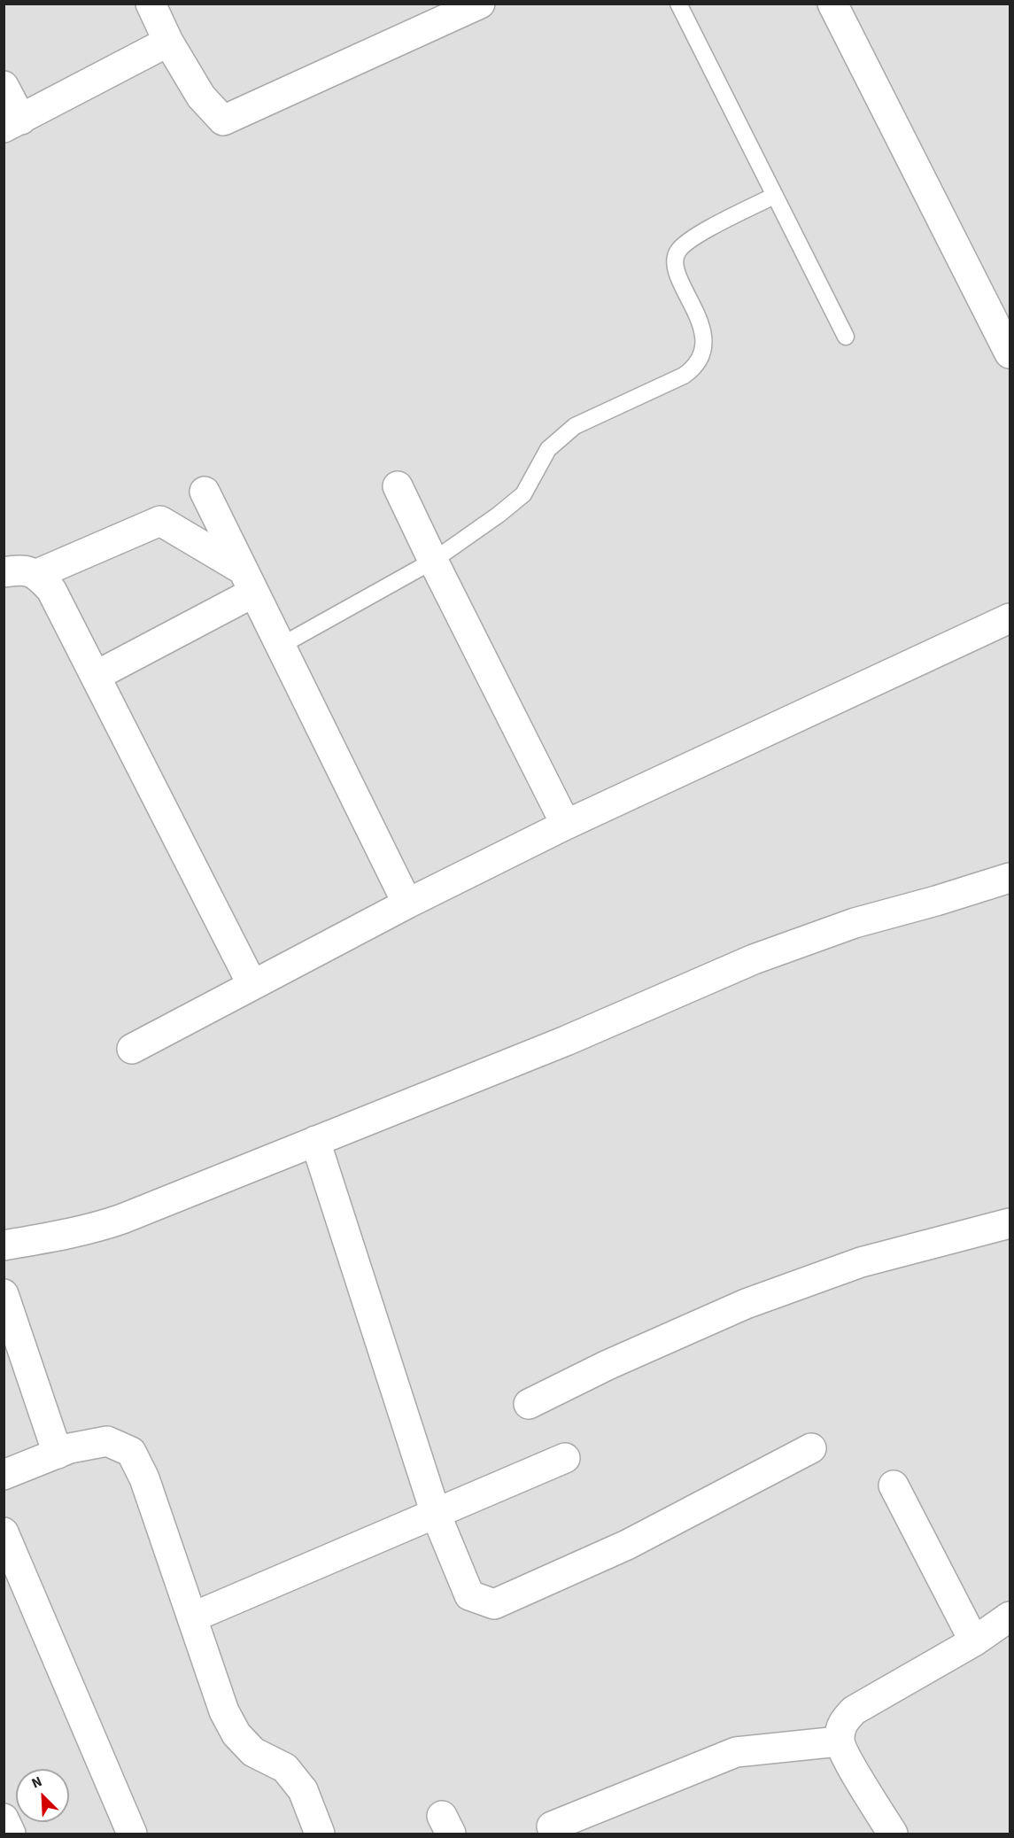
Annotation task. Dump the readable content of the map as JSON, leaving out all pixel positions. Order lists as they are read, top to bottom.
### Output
{
  "north": "top left"
}
